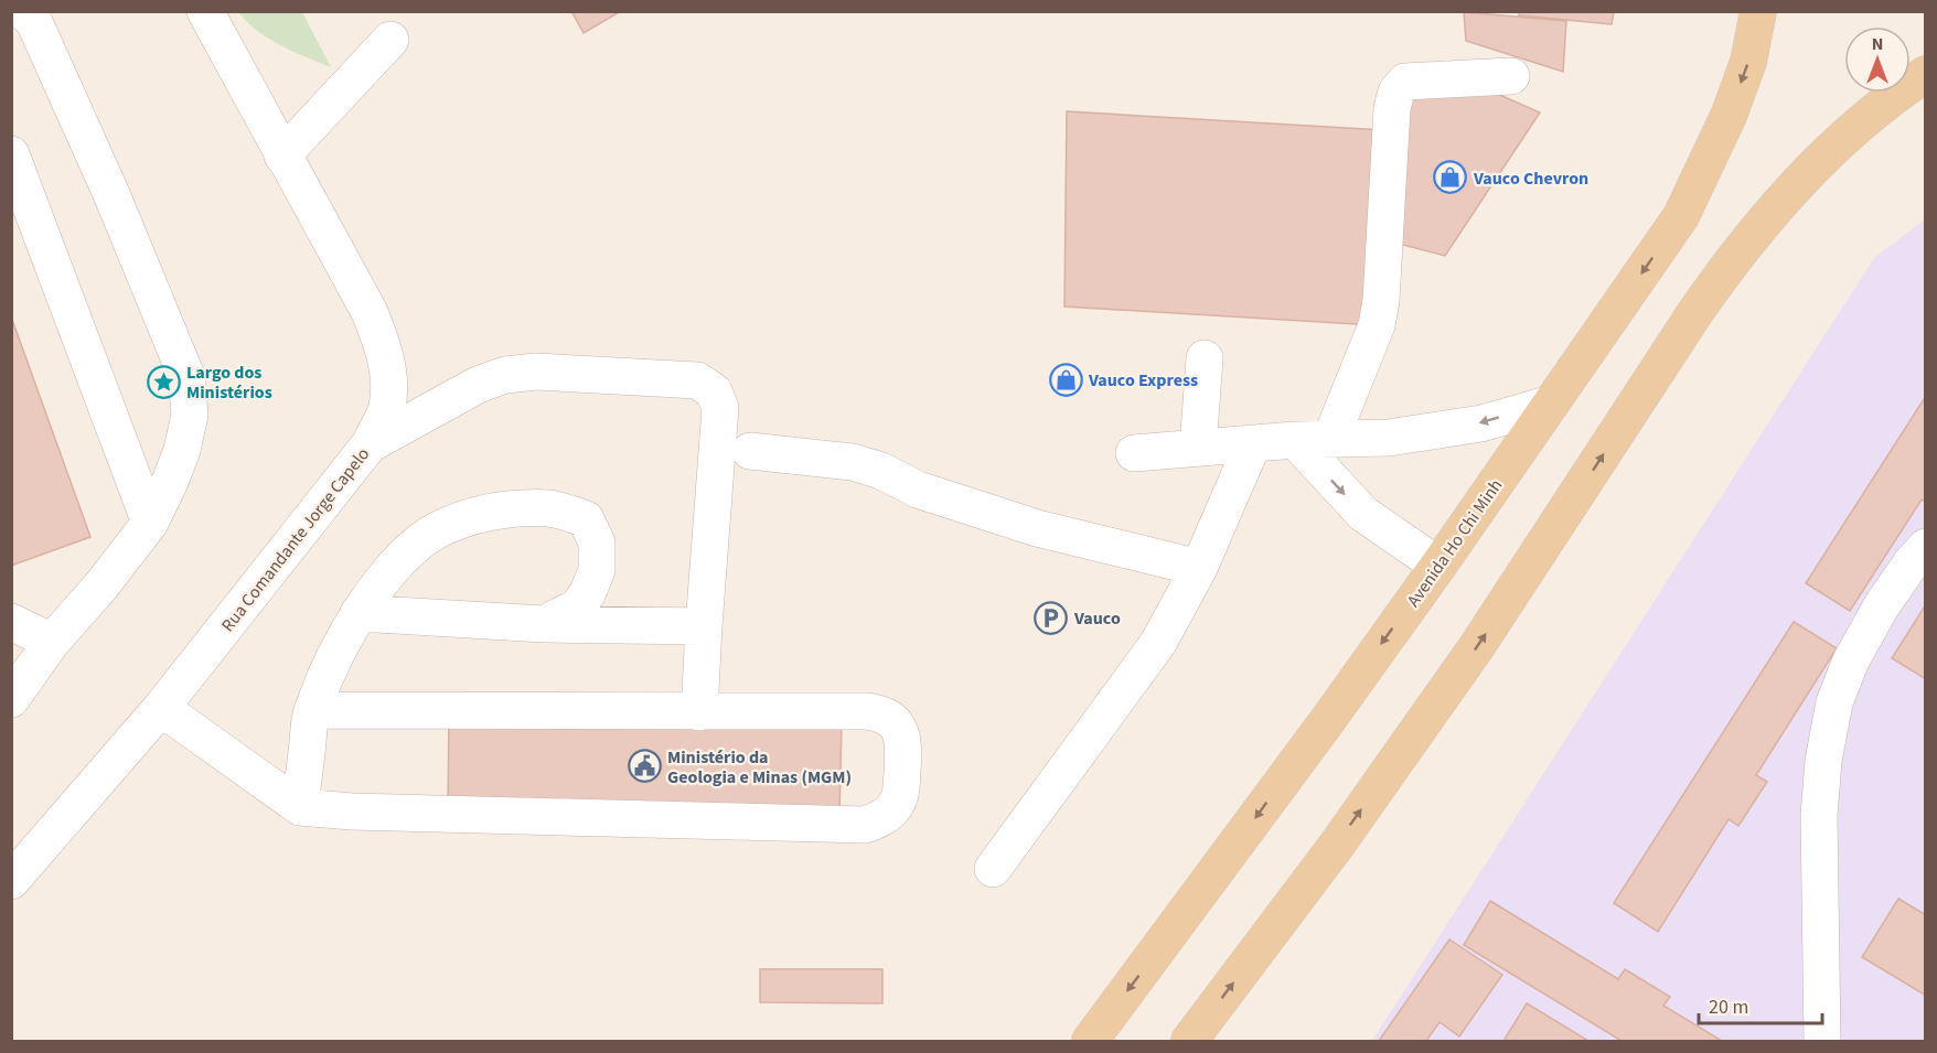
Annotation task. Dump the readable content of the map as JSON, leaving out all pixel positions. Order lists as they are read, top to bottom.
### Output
{
  "streets": {
    "main road": ["Avenida Ho Chi Minh"],
    "street": ["Rua Comandante Jorge Capelo"]
  },
  "places": {
    "shop": ["Vauco Chevron", "Vauco Express"],
    "place": ["Largo dos Ministérios"],
    "parking": ["Vauco"],
    "public building": ["Ministério da Geologia e Minas (MGM)"]
  },
  "scale_bar": "20 m",
  "north": "top"
}
